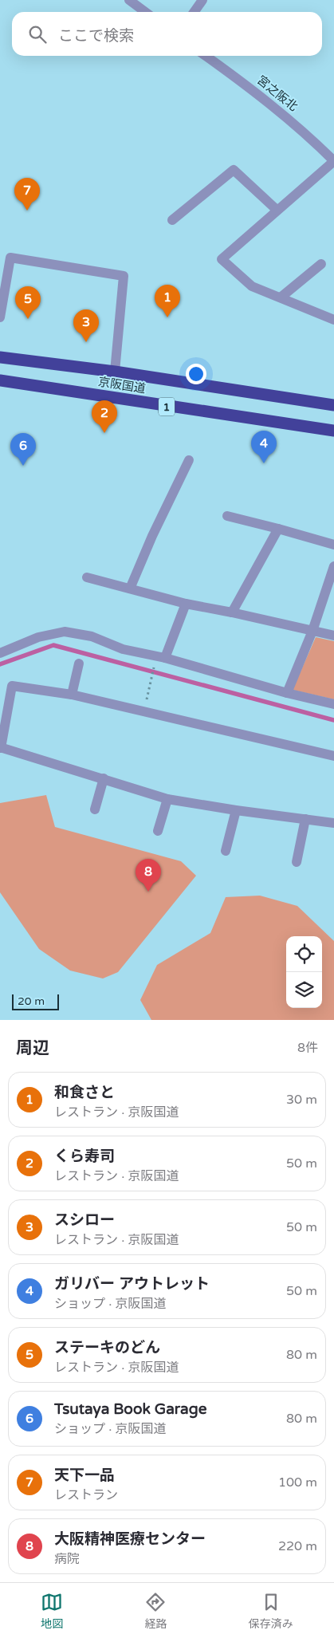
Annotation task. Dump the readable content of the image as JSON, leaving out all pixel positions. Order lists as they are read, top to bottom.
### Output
{
  "streets": {
    "highway": ["京阪国道", "1"],
    "street": ["宮之阪北"]
  },
  "scale_bar": "20 m",
  "page": {
    "search": "ここで検索",
    "pins": [
      "7",
      "1",
      "5",
      "3",
      "2",
      "4",
      "6",
      "8"
    ],
    "scale": "20 m",
    "heading": ["周辺", "8件"],
    "list": [
      {
        "mark": "1",
        "name": "和食さと",
        "note": "レストラン · 京阪国道",
        "value": "30 m"
      },
      {
        "mark": "2",
        "name": "くら寿司",
        "note": "レストラン · 京阪国道",
        "value": "50 m"
      },
      {
        "mark": "3",
        "name": "スシロー",
        "note": "レストラン · 京阪国道",
        "value": "50 m"
      },
      {
        "mark": "4",
        "name": "ガリバー アウトレット",
        "note": "ショップ · 京阪国道",
        "value": "50 m"
      },
      {
        "mark": "5",
        "name": "ステーキのどん",
        "note": "レストラン · 京阪国道",
        "value": "80 m"
      },
      {
        "mark": "6",
        "name": "Tsutaya Book Garage",
        "note": "ショップ · 京阪国道",
        "value": "80 m"
      },
      {
        "mark": "7",
        "name": "天下一品",
        "note": "レストラン",
        "value": "100 m"
      },
      {
        "mark": "8",
        "name": "大阪精神医療センター",
        "note": "病院",
        "value": "220 m"
      }
    ],
    "nav": ["地図", "経路", "保存済み"]
  }
}
